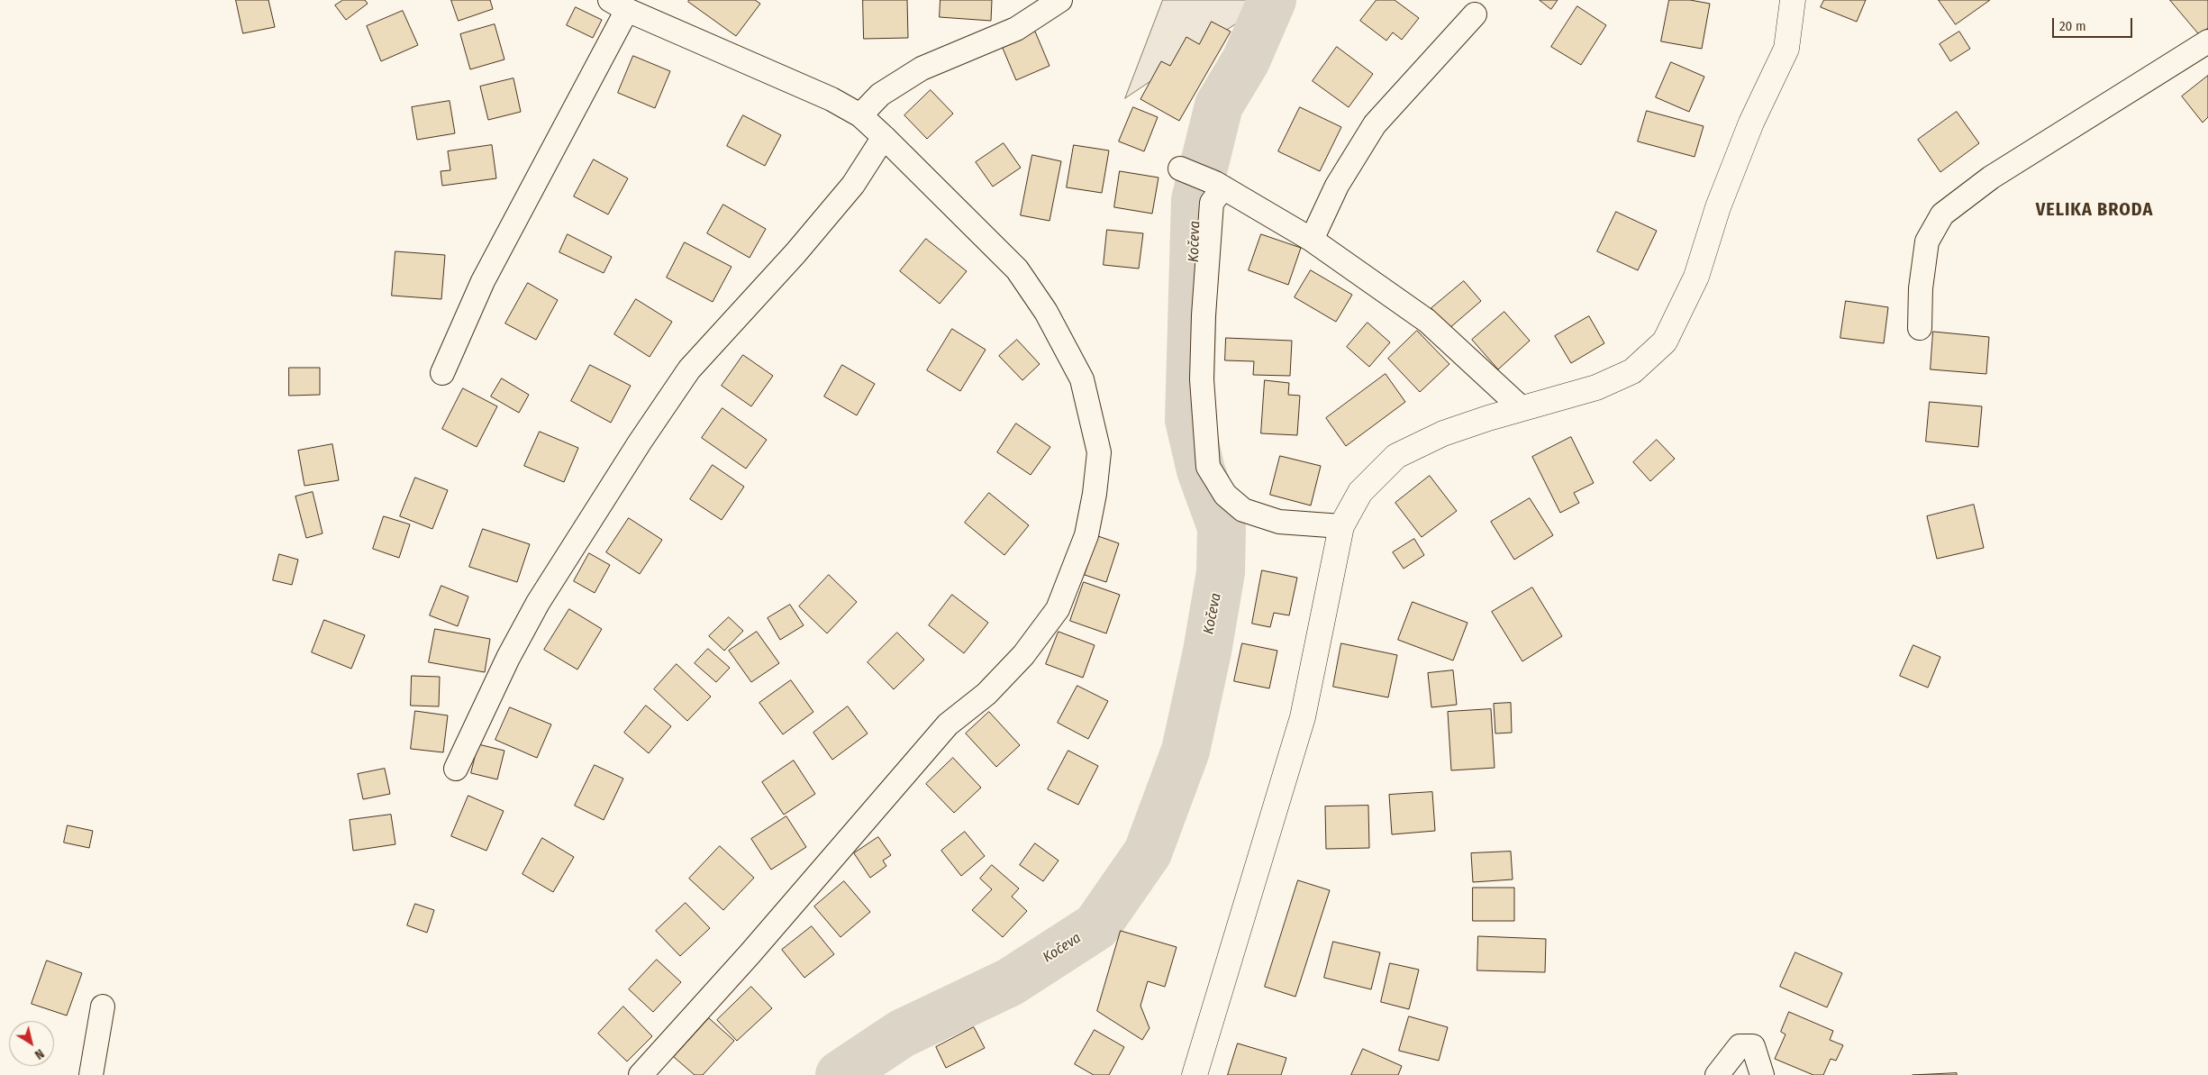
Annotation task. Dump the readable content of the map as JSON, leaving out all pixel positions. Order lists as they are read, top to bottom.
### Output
{
  "districts": ["VELIKA BRODA"],
  "water": ["Kočeva"],
  "scale_bar": "20 m",
  "north": "bottom right"
}
